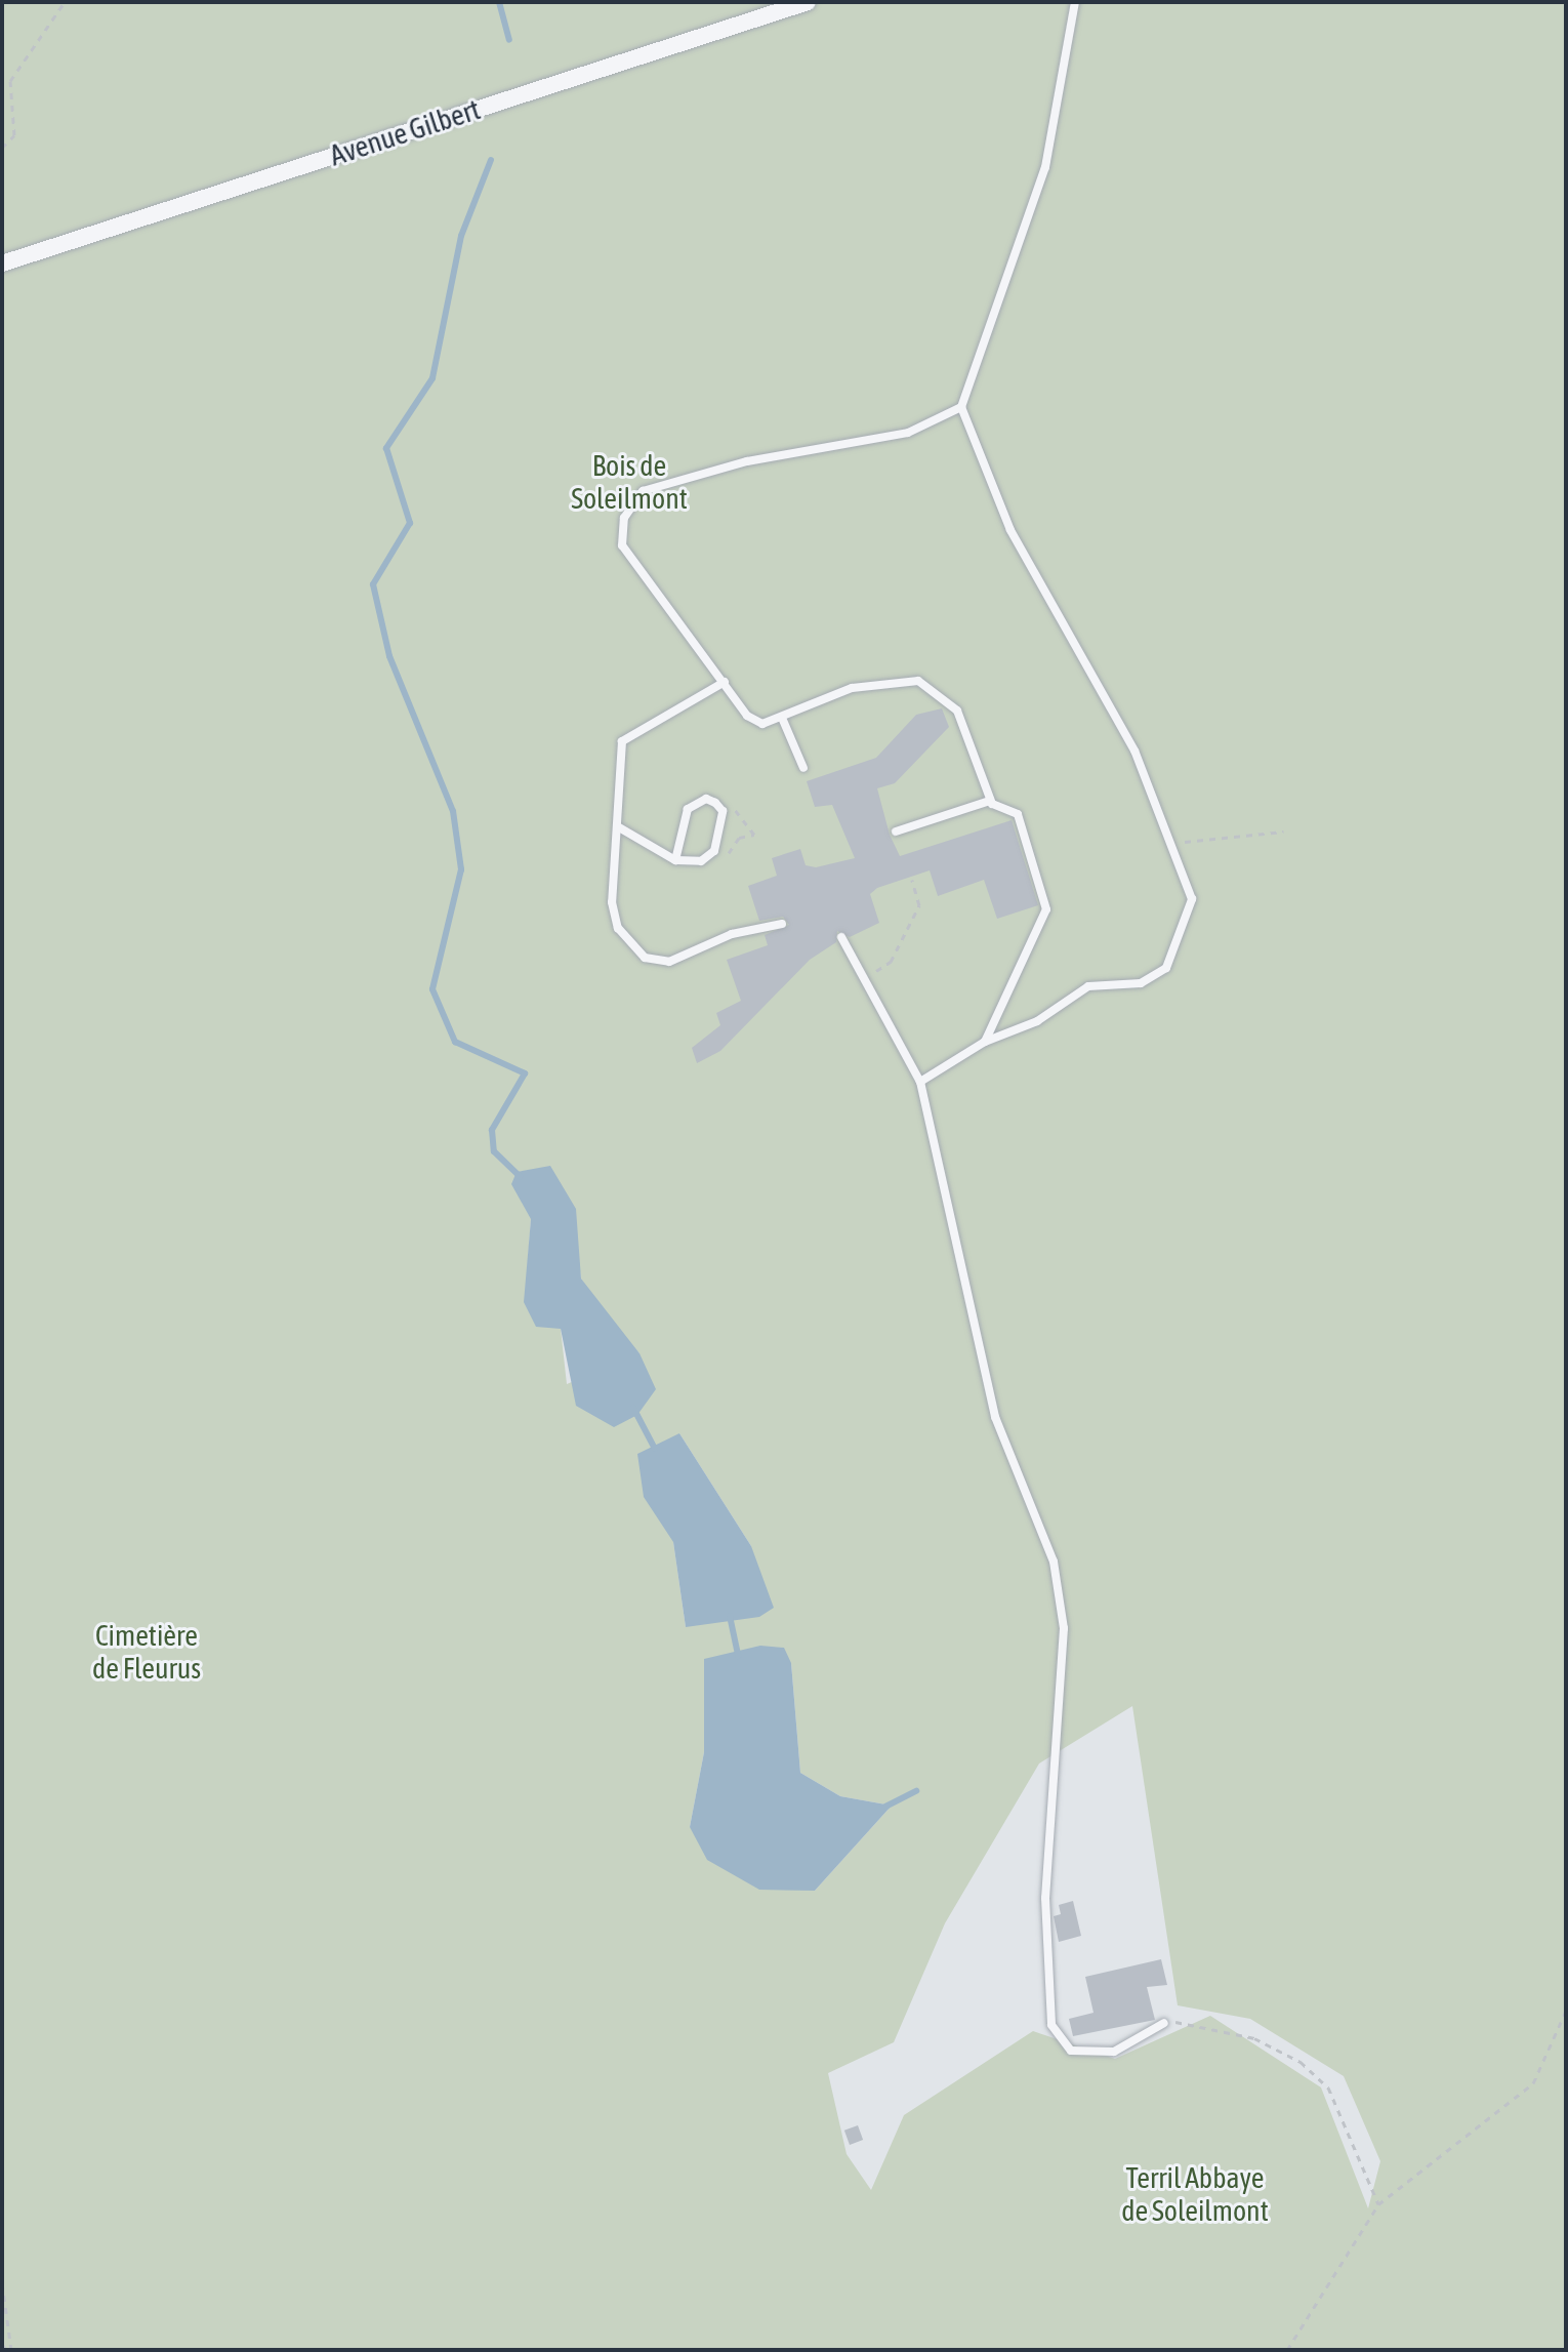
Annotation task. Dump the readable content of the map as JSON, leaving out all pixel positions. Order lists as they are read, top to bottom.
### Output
{
  "streets": {
    "street": ["Avenue Gilbert"]
  },
  "parks": ["Bois de Soleilmont", "Cimetière de Fleurus", "Terril Abbaye de Soleilmont"]
}
